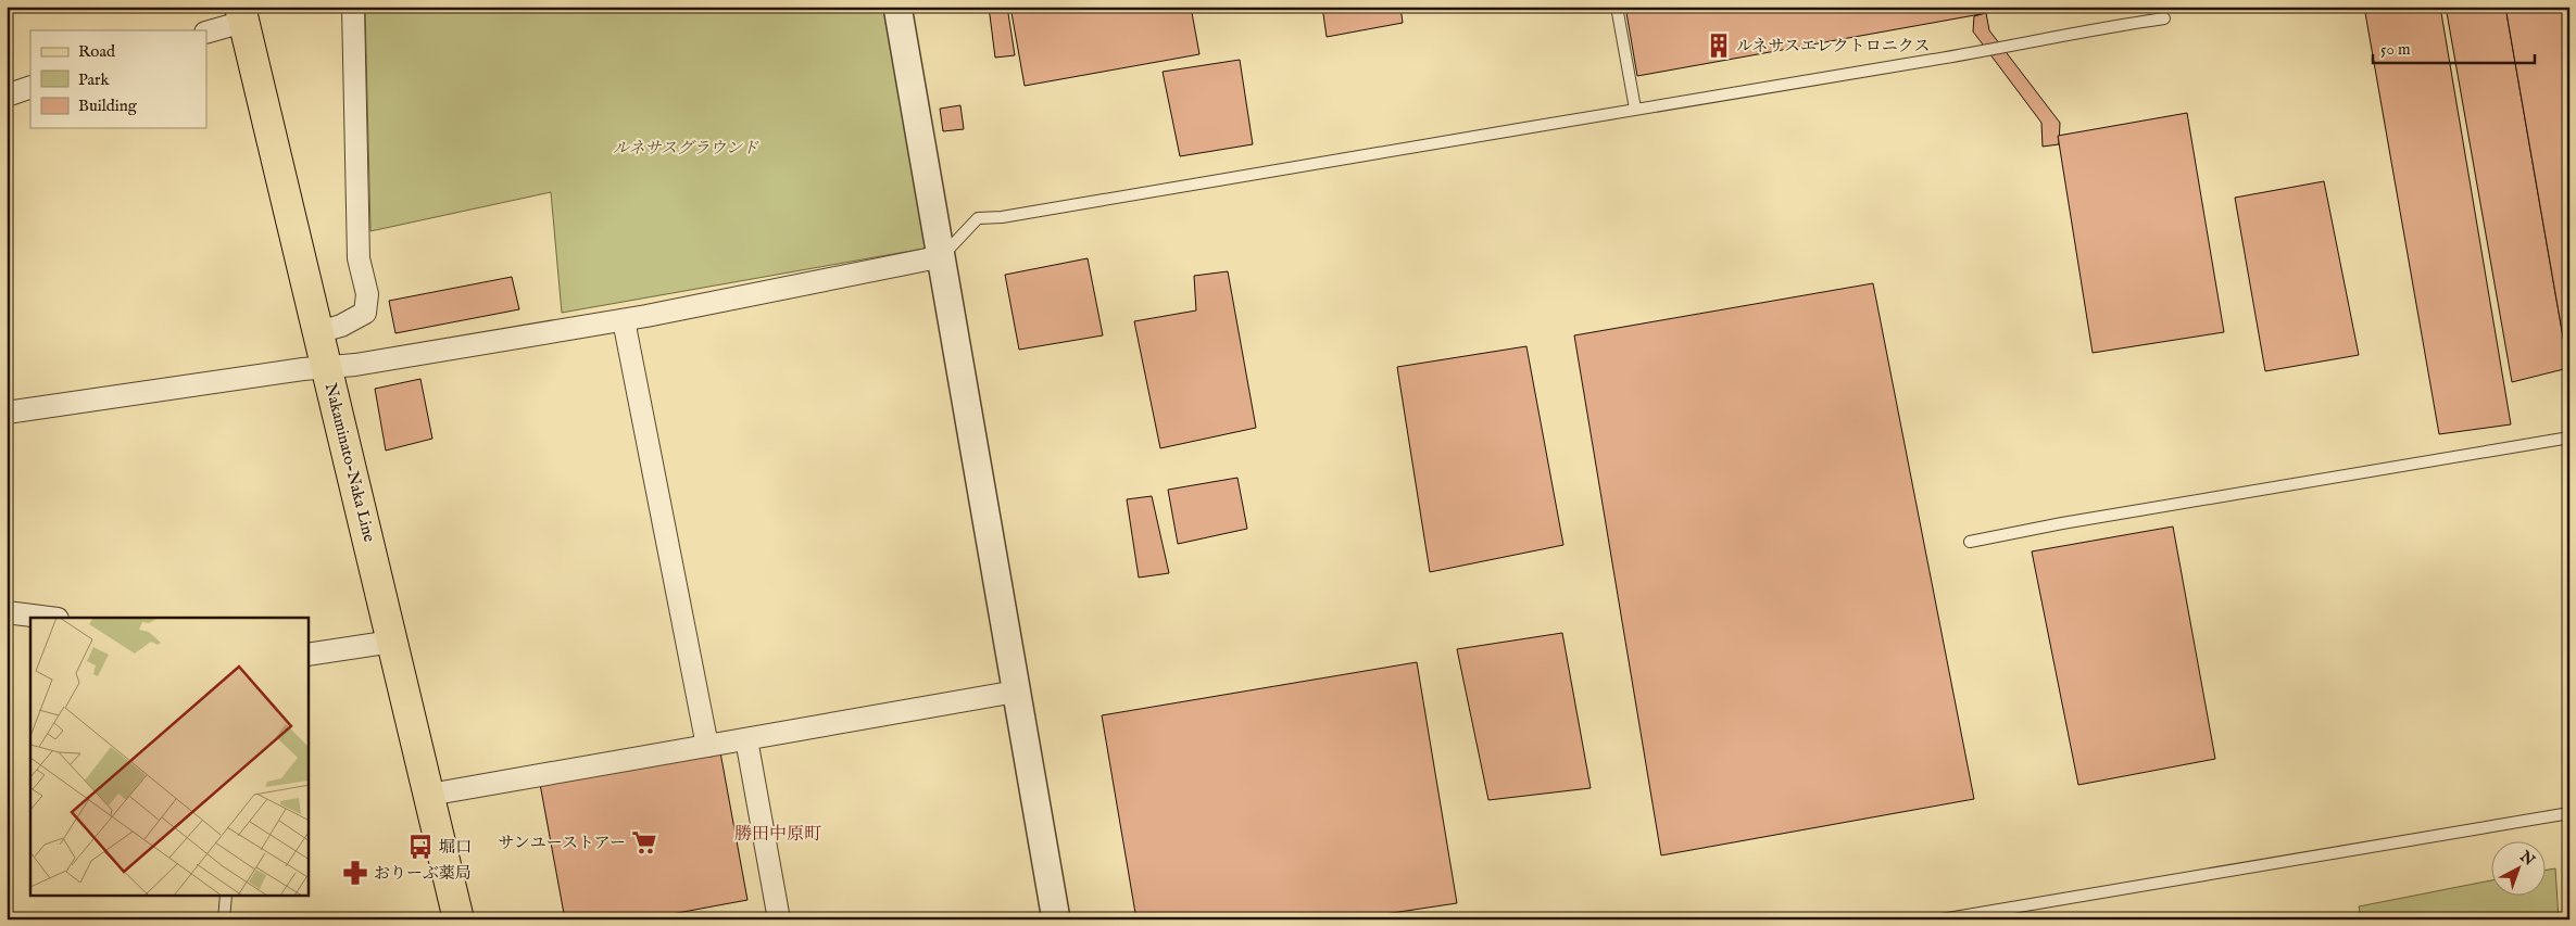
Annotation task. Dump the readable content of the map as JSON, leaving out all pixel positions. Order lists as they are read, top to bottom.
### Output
{
  "streets": {
    "main road": ["Nakaminato-Naka Line"]
  },
  "districts": ["勝田中原町"],
  "parks": ["ルネサスグラウンド"],
  "places": {
    "building": ["ルネサスエレクトロニクス"],
    "supermarket": ["サンユーストアー"],
    "bus stop": ["堀口"],
    "pharmacy": ["おりーぶ薬局"]
  },
  "legend": ["Road", "Park", "Building"],
  "scale_bar": "50 m",
  "north": "top right"
}
